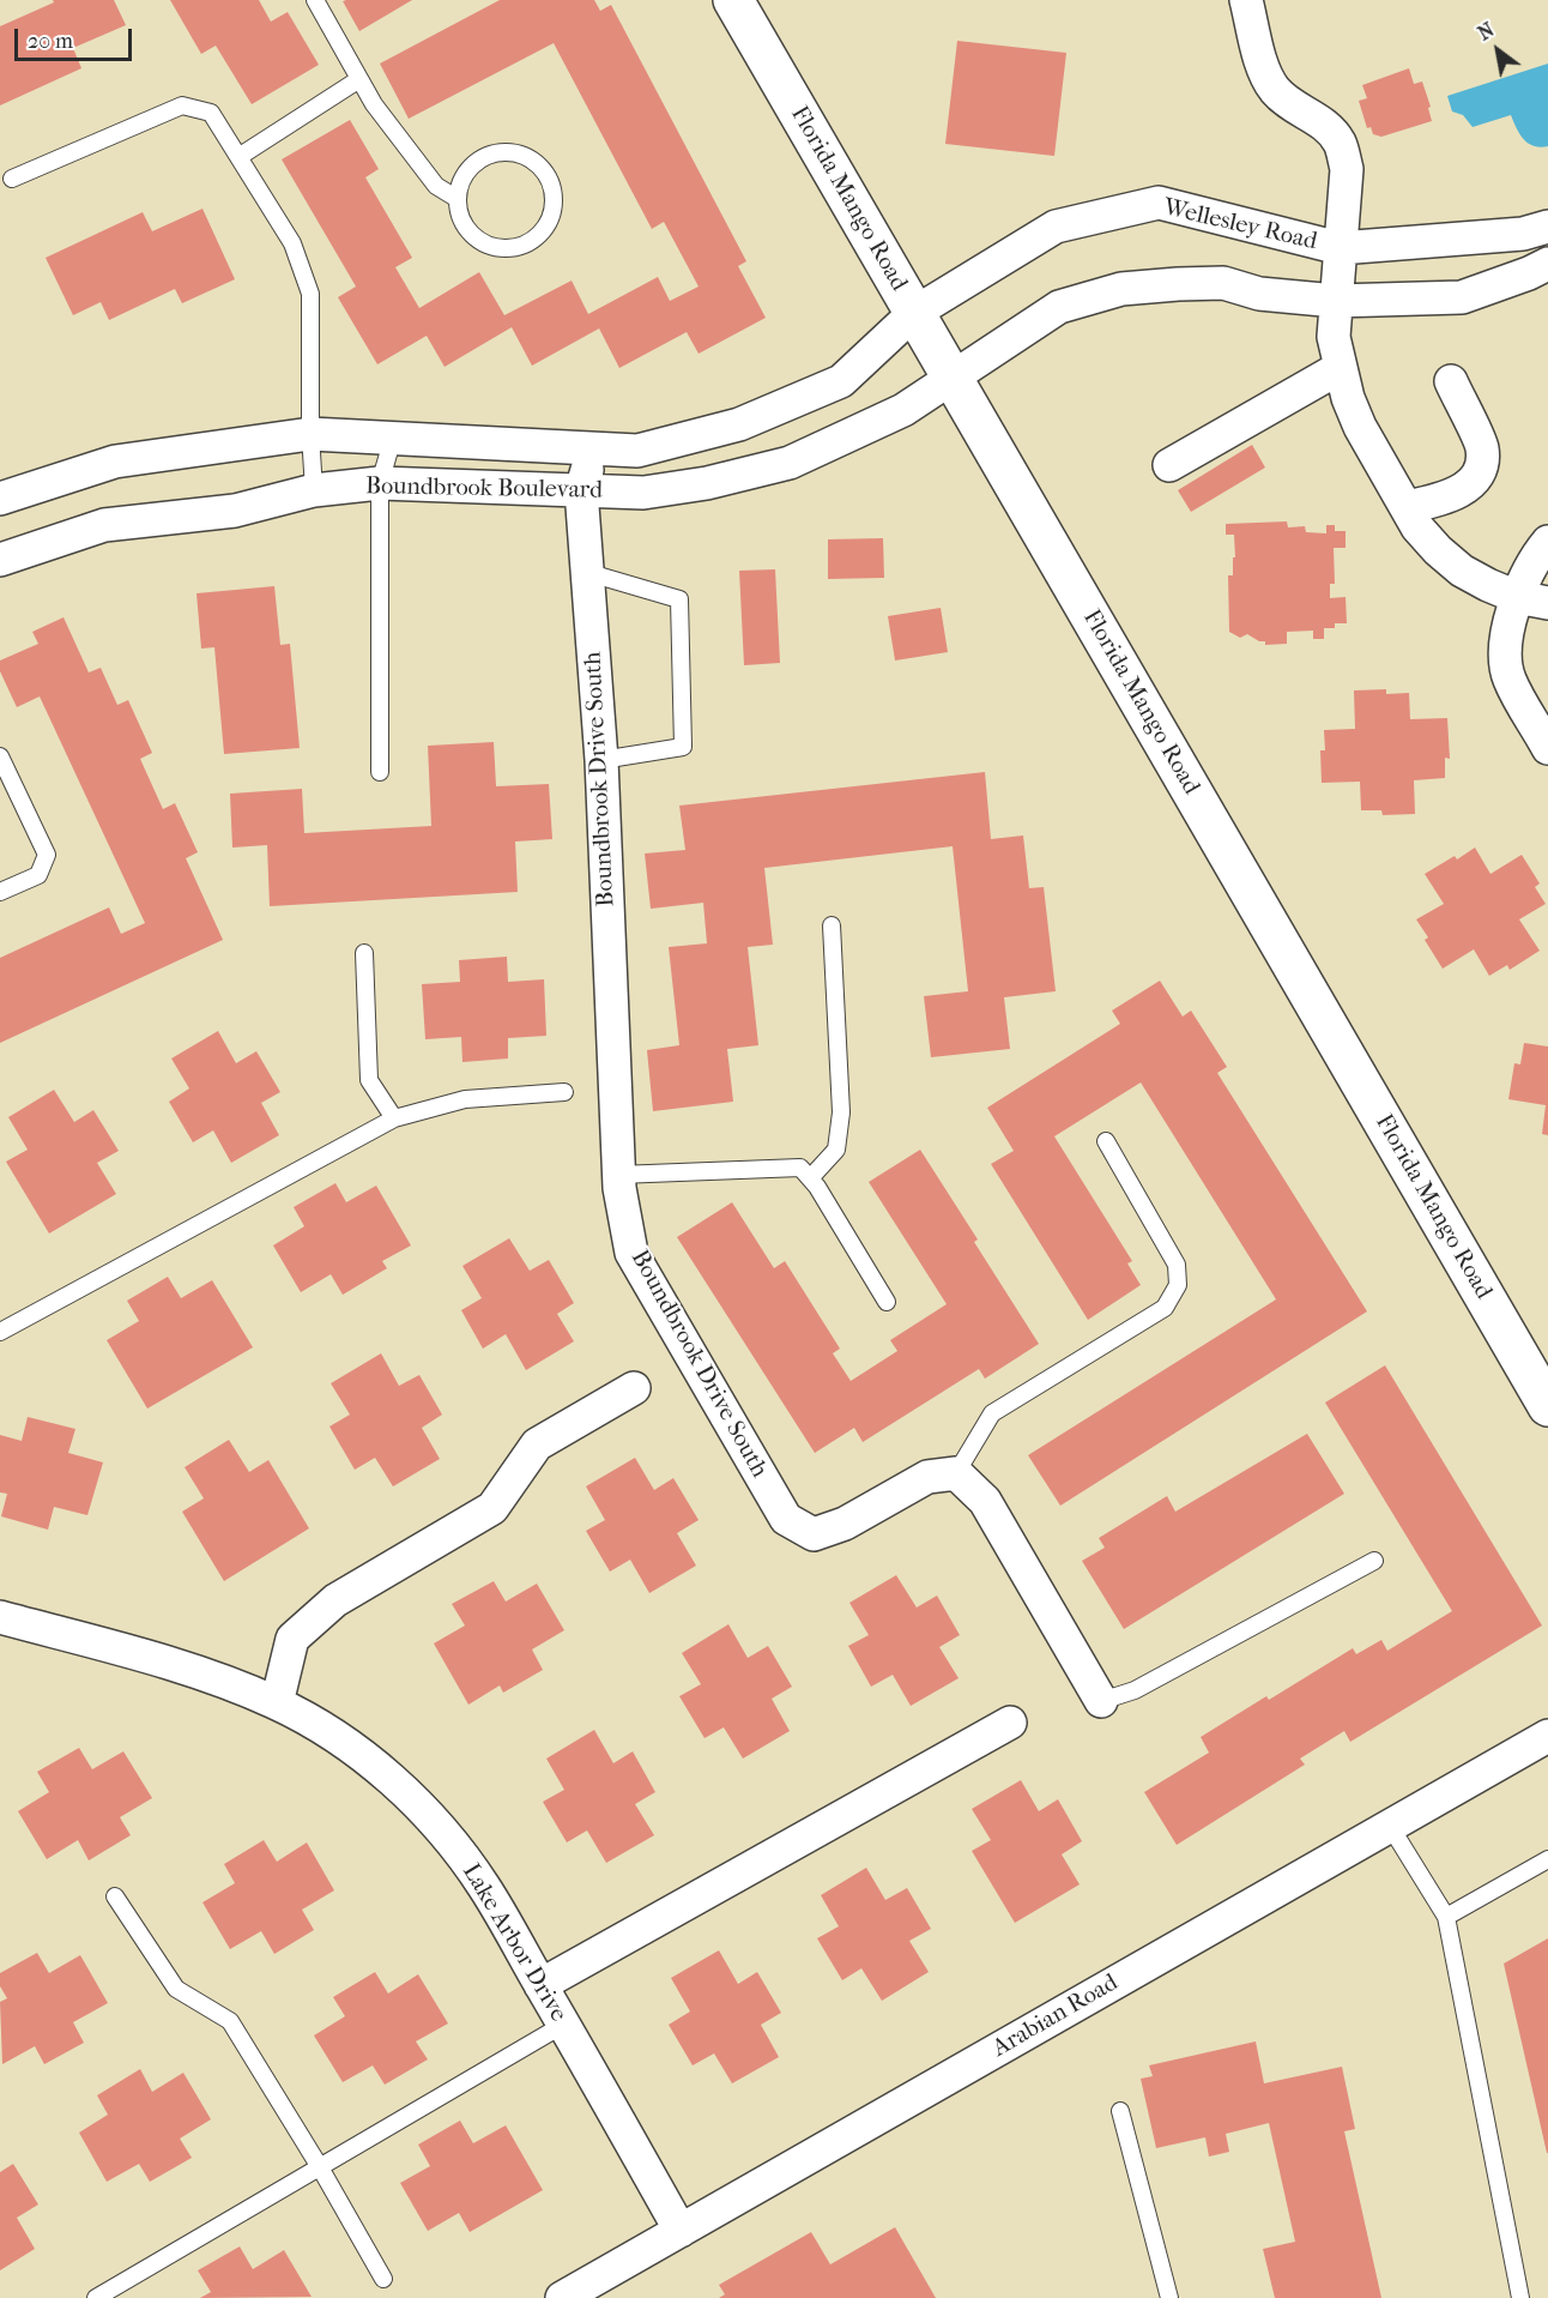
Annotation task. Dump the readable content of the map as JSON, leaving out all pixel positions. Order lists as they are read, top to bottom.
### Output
{
  "streets": {
    "street": [
      "Florida Mango Road",
      "Wellesley Road",
      "Boundbrook Boulevard",
      "Boundbrook Drive South",
      "Lake Arbor Drive",
      "Arabian Road"
    ]
  },
  "crossings": [
    ["Florida Mango Road", "Wellesley Road"],
    ["Florida Mango Road", "Boundbrook Boulevard"],
    ["Wellesley Road", "Boundbrook Boulevard"],
    ["Boundbrook Boulevard", "Boundbrook Drive South"],
    ["Lake Arbor Drive", "Arabian Road"]
  ],
  "scale_bar": "20 m",
  "north": "top left"
}
